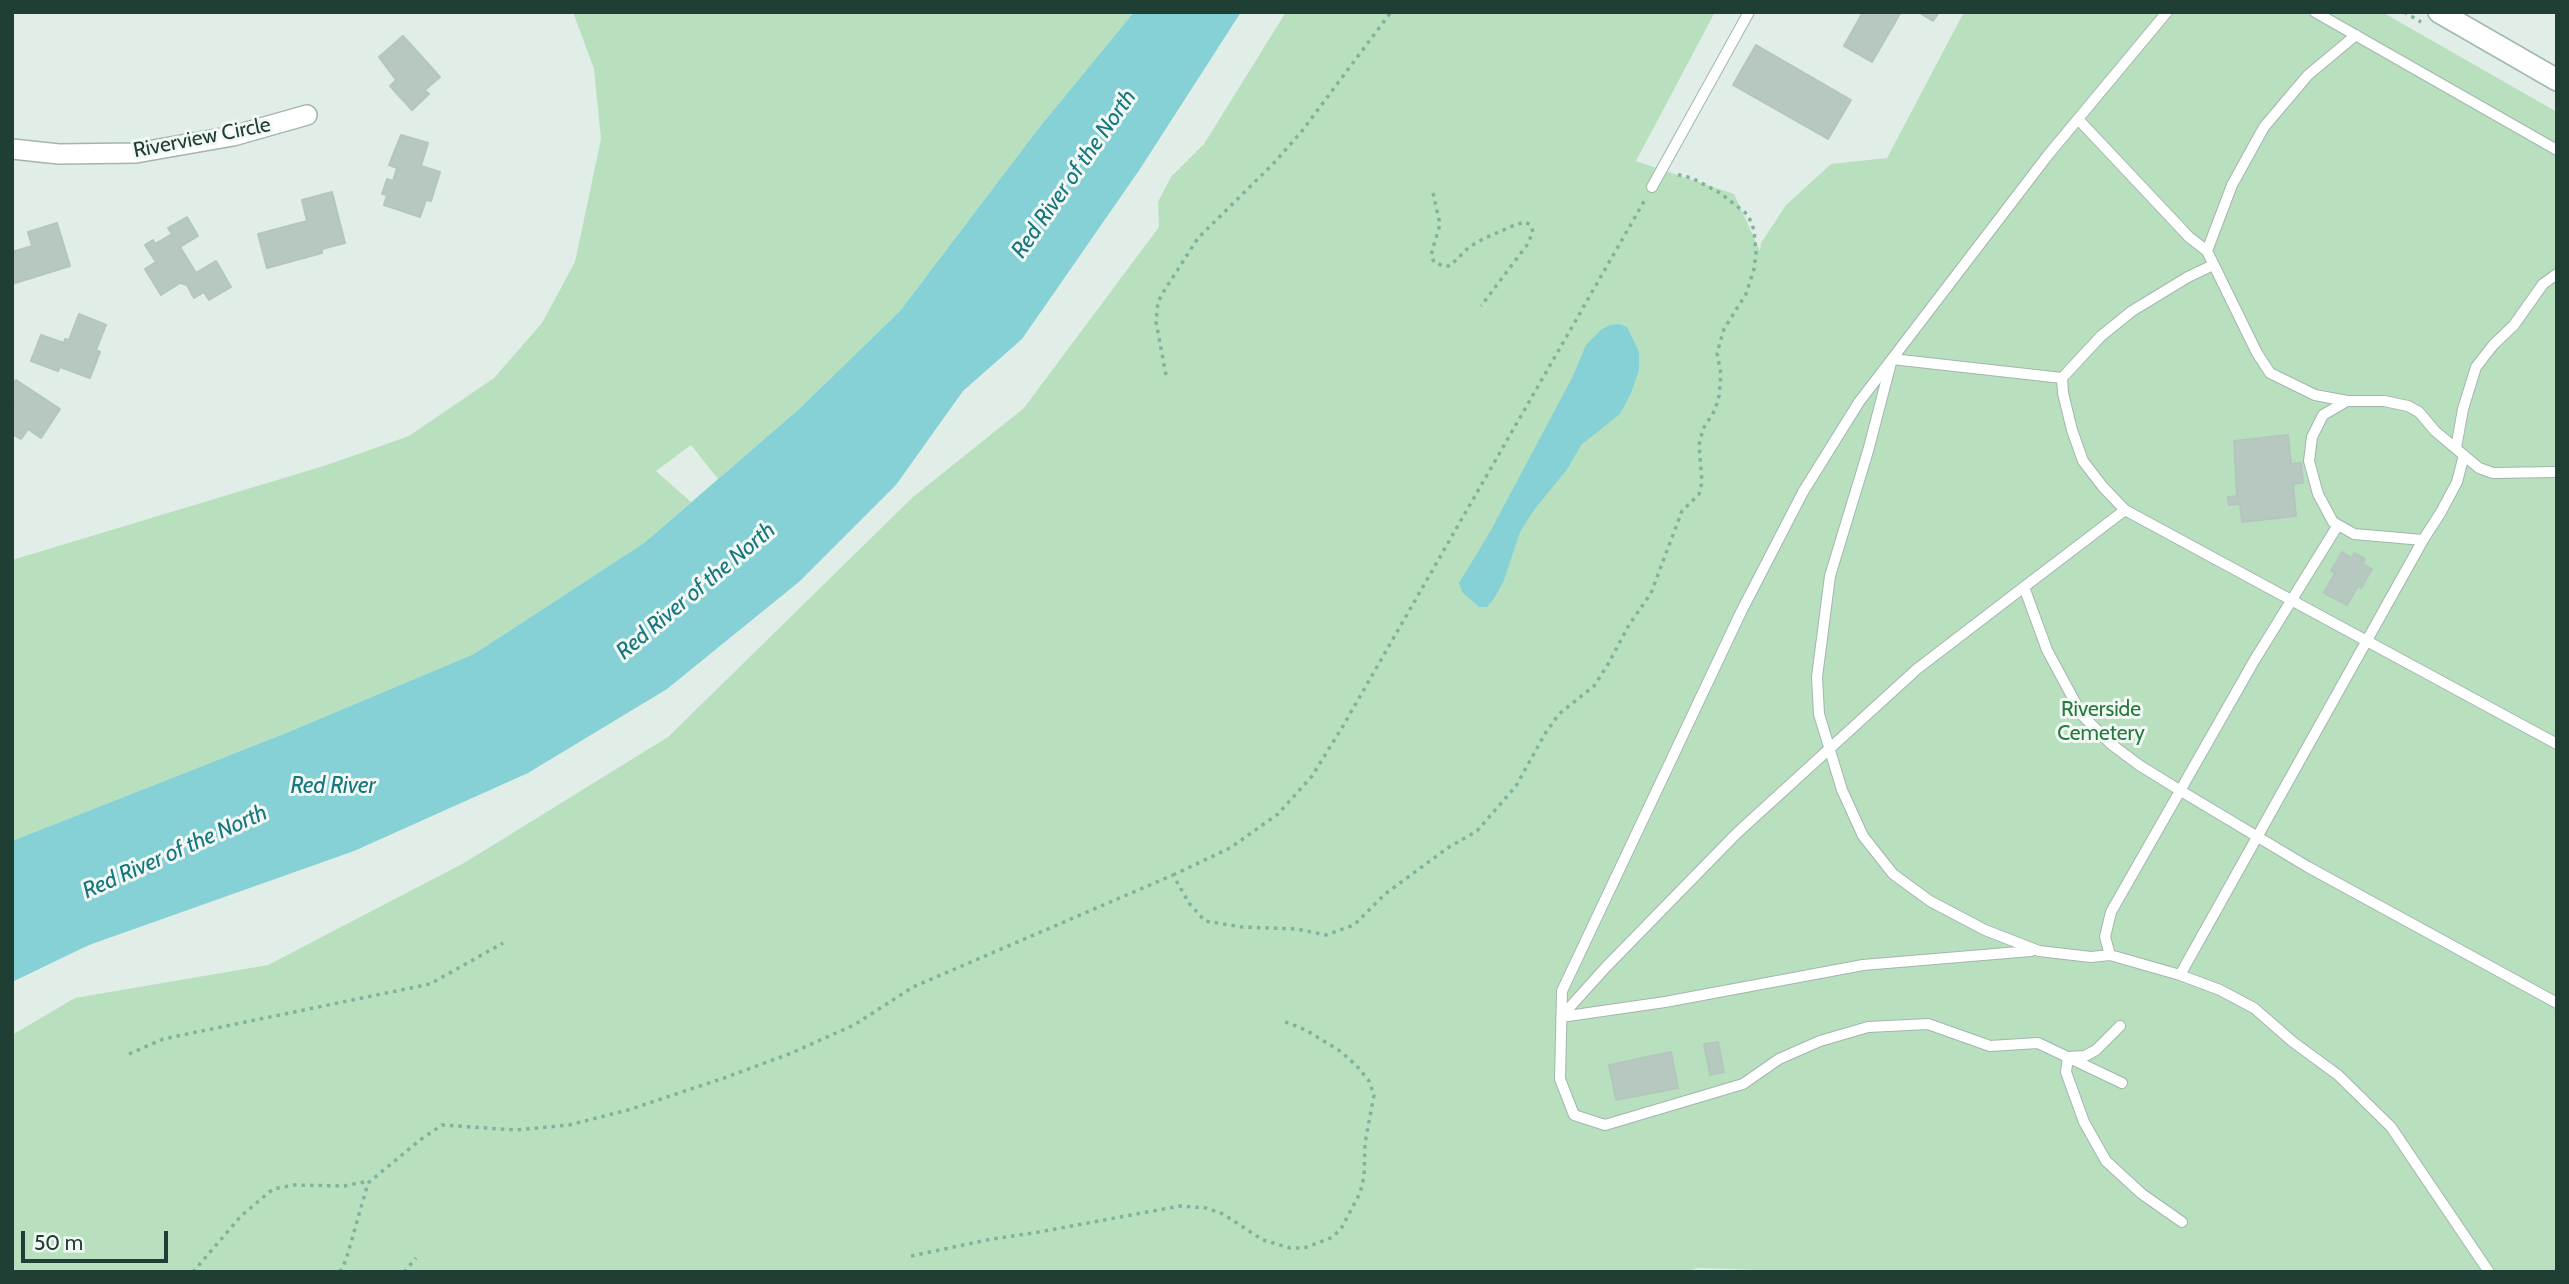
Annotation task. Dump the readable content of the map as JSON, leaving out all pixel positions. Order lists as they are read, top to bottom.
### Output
{
  "streets": {
    "street": ["Riverview Circle"]
  },
  "water": ["Red River of the North", "Red River"],
  "parks": ["Riverside Cemetery"],
  "scale_bar": "50 m"
}
